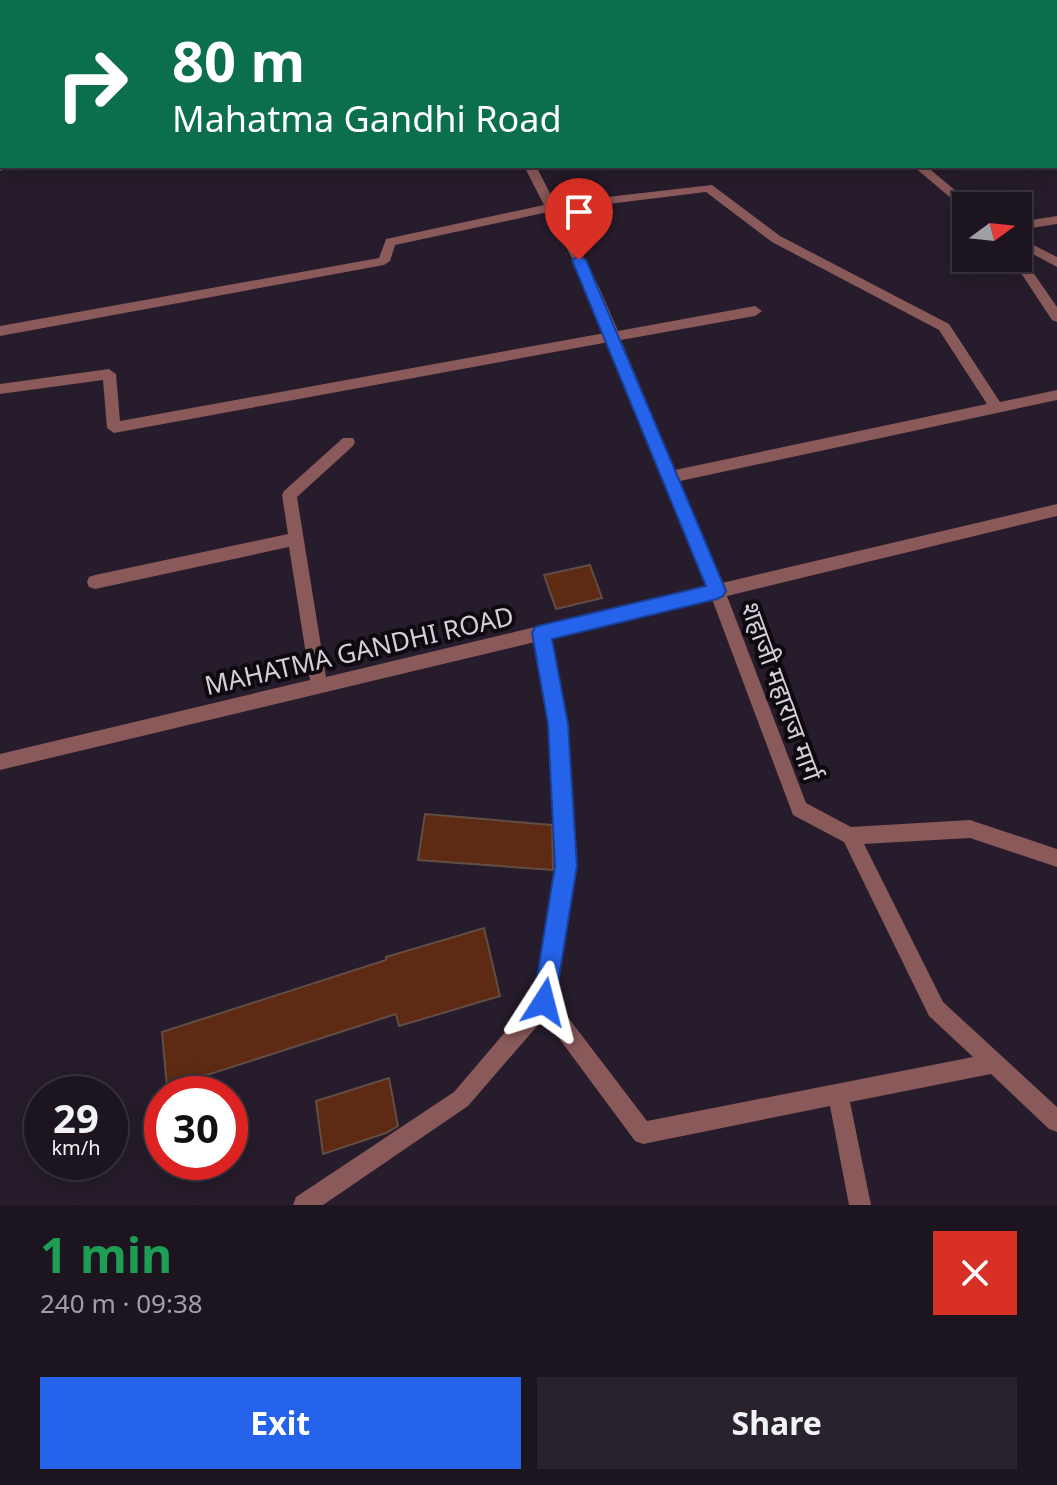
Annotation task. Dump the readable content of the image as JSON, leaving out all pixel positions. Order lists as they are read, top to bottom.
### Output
{
  "streets": {
    "street": ["MAHATMA GANDHI ROAD", "शहाजी महाराज मार्ग"]
  },
  "crossings": [
    ["MAHATMA GANDHI ROAD", "शहाजी महाराज मार्ग"]
  ],
  "north": "right",
  "page": {
    "turn": ["80 m", "Mahatma Gandhi Road"],
    "speed": "29 km/h",
    "limit": "30",
    "heading": ["1 min", "240 m · 09:38"],
    "buttons": ["Exit", "Share"]
  }
}
